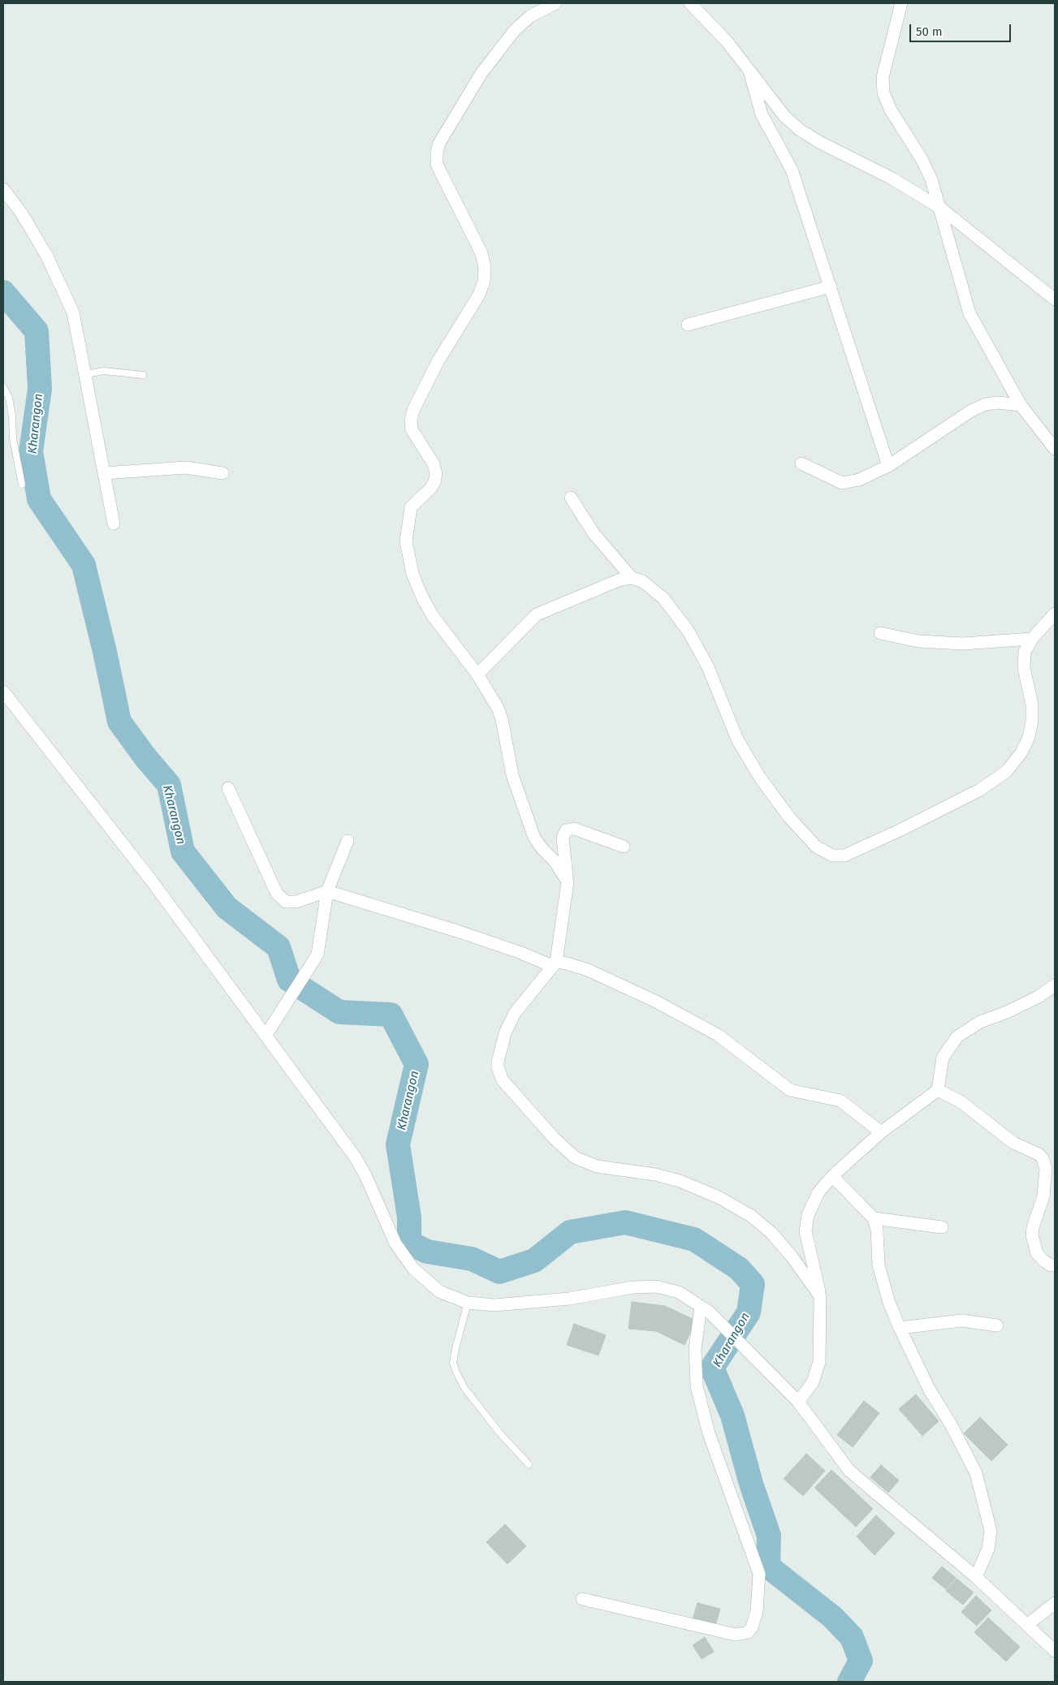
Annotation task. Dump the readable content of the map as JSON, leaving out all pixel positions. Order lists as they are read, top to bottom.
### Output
{
  "water": ["Kharangon"],
  "scale_bar": "50 m"
}
